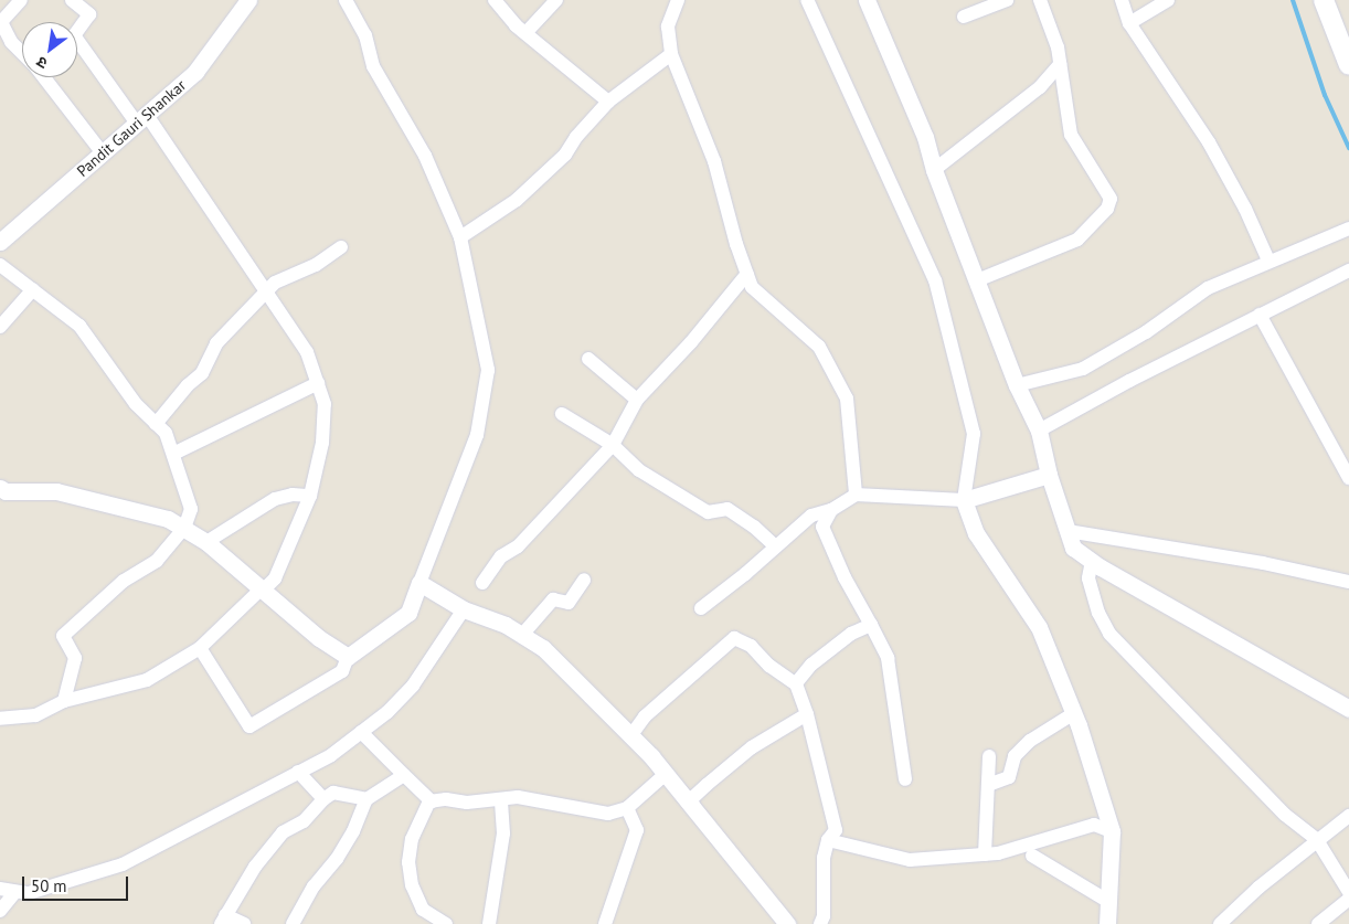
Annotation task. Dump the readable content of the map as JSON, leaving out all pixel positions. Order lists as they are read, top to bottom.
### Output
{
  "streets": {
    "street": ["Pandit Gauri Shankar"]
  },
  "scale_bar": "50 m",
  "north": "bottom left"
}
